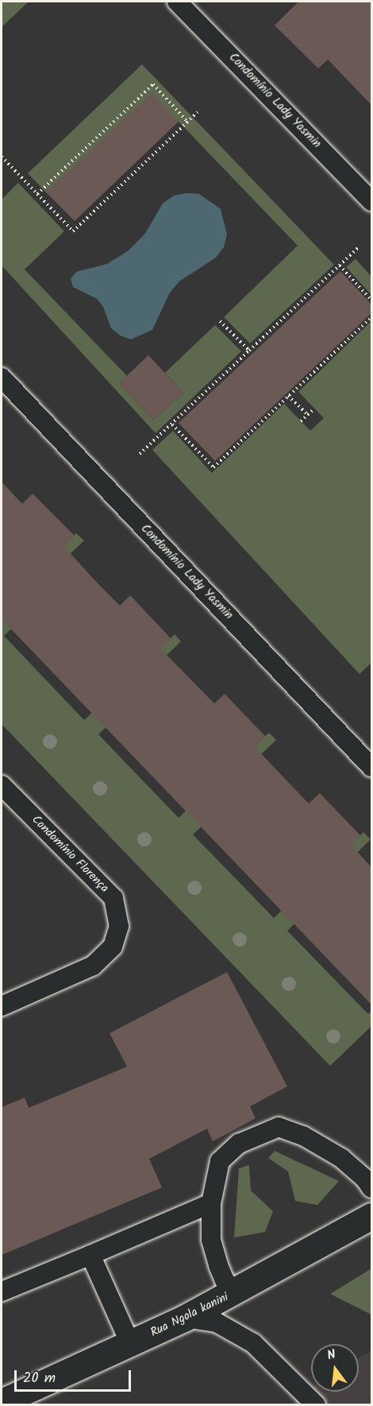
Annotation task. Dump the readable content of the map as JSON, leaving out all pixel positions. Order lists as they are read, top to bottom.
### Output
{
  "streets": {
    "main road": ["Rua Ngola kanini"],
    "lane": ["Condomínio Lady Yasmin", "Condomínio Florença"]
  },
  "scale_bar": "20 m",
  "north": "top"
}
